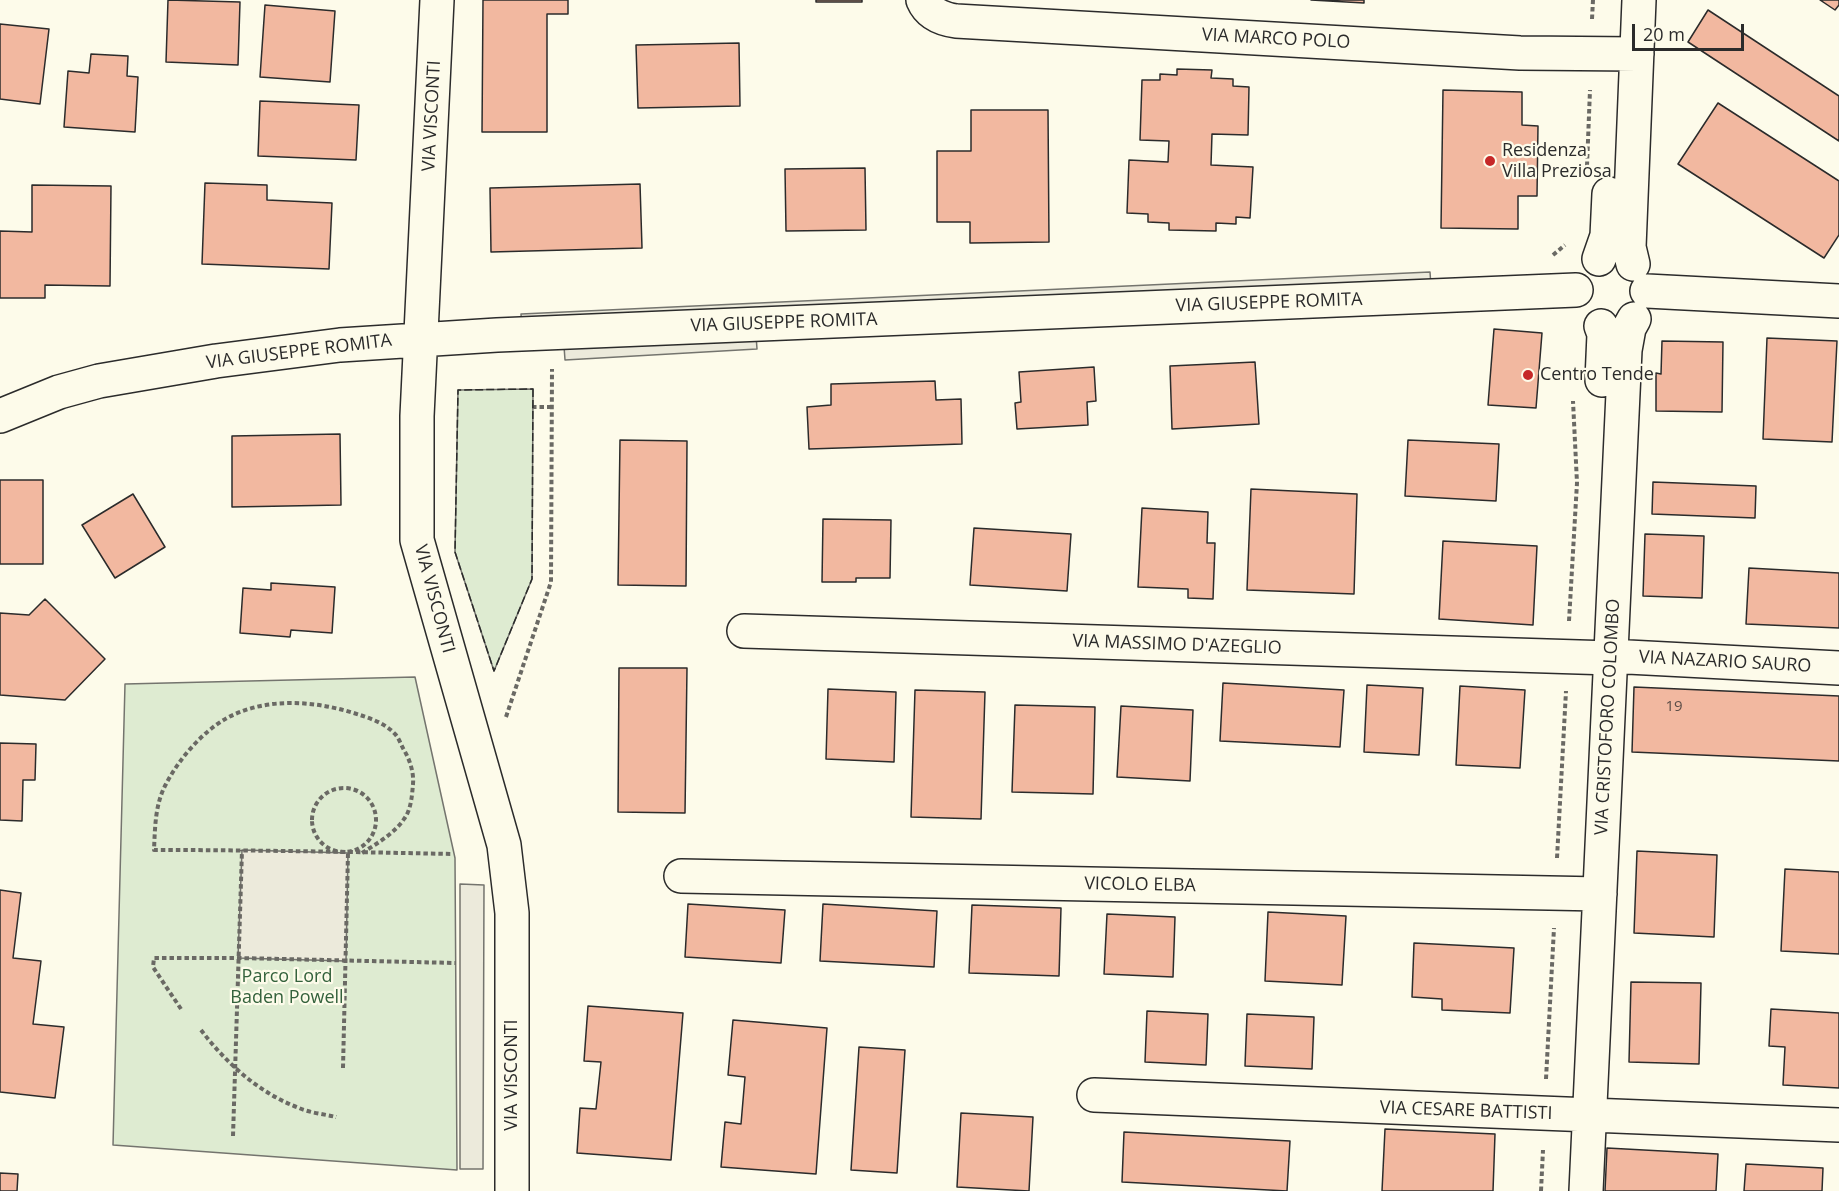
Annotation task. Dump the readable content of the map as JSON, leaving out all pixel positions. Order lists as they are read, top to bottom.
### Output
{
  "streets": {
    "street": [
      "VIA MARCO POLO",
      "VIA VISCONTI",
      "VIA GIUSEPPE ROMITA",
      "VIA MASSIMO D'AZEGLIO",
      "VIA NAZARIO SAURO",
      "VIA CRISTOFORO COLOMBO",
      "VICOLO ELBA",
      "VIA CESARE BATTISTI"
    ]
  },
  "crossings": [
    ["VIA MARCO POLO", "VIA CRISTOFORO COLOMBO"],
    ["VIA VISCONTI", "VIA GIUSEPPE ROMITA"],
    ["VIA GIUSEPPE ROMITA", "VIA CRISTOFORO COLOMBO"],
    ["VIA MASSIMO D'AZEGLIO", "VIA NAZARIO SAURO"],
    ["VIA MASSIMO D'AZEGLIO", "VIA CRISTOFORO COLOMBO"],
    ["VIA NAZARIO SAURO", "VIA CRISTOFORO COLOMBO"],
    ["VIA CRISTOFORO COLOMBO", "VICOLO ELBA"],
    ["VIA CRISTOFORO COLOMBO", "VIA CESARE BATTISTI"]
  ],
  "parks": ["Parco Lord Baden Powell"],
  "places": ["Residenza Villa Preziosa", "Centro Tende"],
  "house_numbers": ["19"],
  "scale_bar": "20 m"
}
